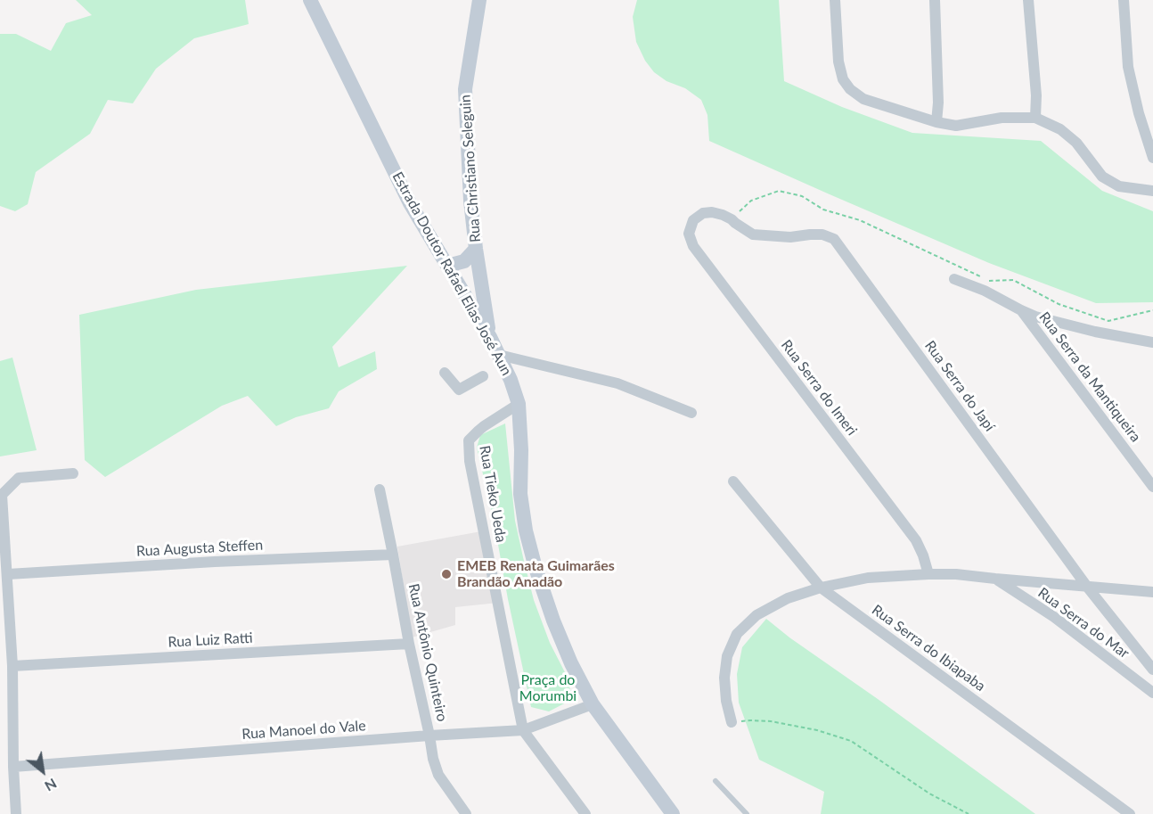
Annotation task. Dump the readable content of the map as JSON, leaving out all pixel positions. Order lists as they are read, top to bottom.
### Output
{
  "streets": {
    "main road": ["Rua Christiano Seleguin", "Estrada Doutor Rafael Elias José Aun"],
    "street": [
      "Rua Serra da Mantiqueira",
      "Rua Serra do Japí",
      "Rua Serra do Imeri",
      "Rua Tieko Ueda",
      "Rua Augusta Steffen",
      "Rua Serra do Mar",
      "Rua Luiz Ratti",
      "Rua Serra do Ibiapaba",
      "Rua Antônio Quinteiro",
      "Rua Manoel do Vale"
    ]
  },
  "crossings": [
    ["Rua Christiano Seleguin", "Estrada Doutor Rafael Elias José Aun"],
    ["Estrada Doutor Rafael Elias José Aun", "Rua Tieko Ueda"],
    ["Estrada Doutor Rafael Elias José Aun", "Rua Manoel do Vale"],
    ["Rua Serra do Japí", "Rua Serra do Imeri"],
    ["Rua Tieko Ueda", "Rua Manoel do Vale"],
    ["Rua Augusta Steffen", "Rua Antônio Quinteiro"],
    ["Rua Luiz Ratti", "Rua Antônio Quinteiro"],
    ["Rua Antônio Quinteiro", "Rua Manoel do Vale"]
  ],
  "parks": ["Praça do Morumbi"],
  "places": ["EMEB Renata Guimarães Brandão Anadão"],
  "north": "bottom right"
}
